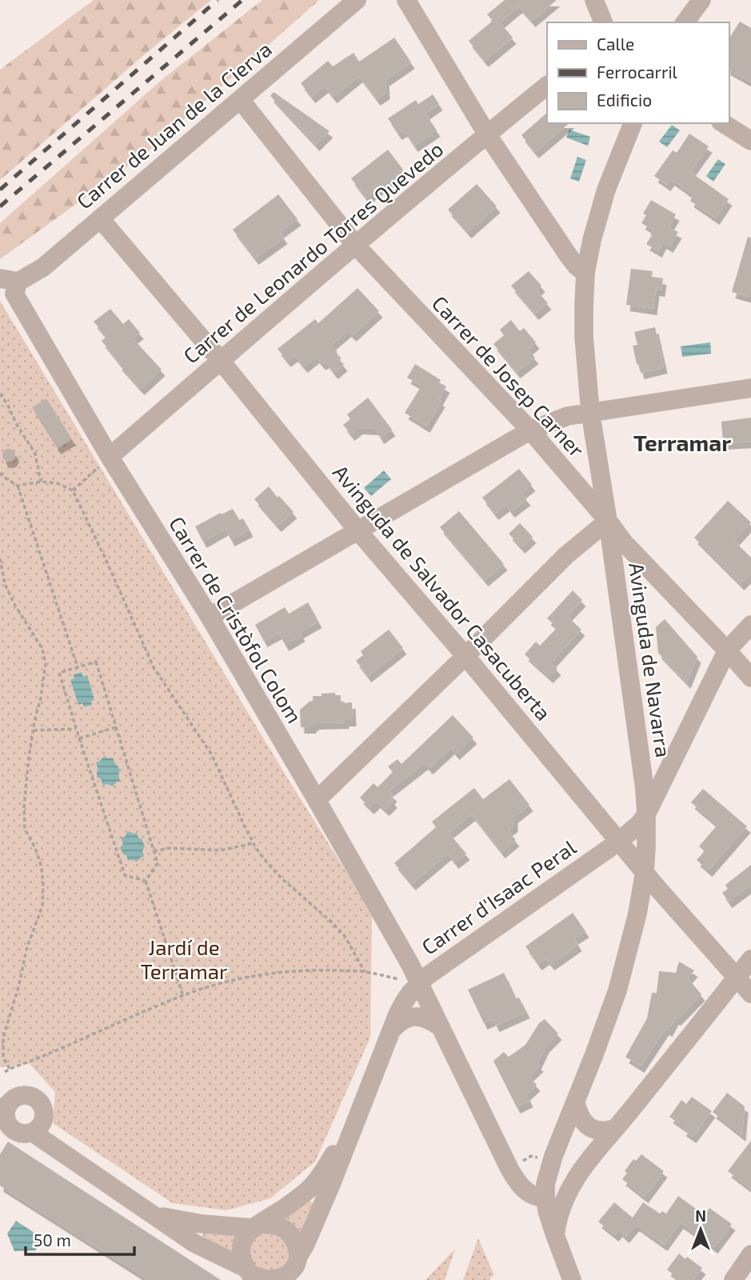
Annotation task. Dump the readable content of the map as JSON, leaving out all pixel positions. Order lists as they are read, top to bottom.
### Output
{
  "streets": {
    "street": [
      "Carrer de Juan de la Cierva",
      "Carrer de Leonardo Torres Quevedo",
      "Carrer de Josep Carner",
      "Avinguda de Salvador Casacuberta",
      "Carrer de Cristòfol Colom",
      "Avinguda de Navarra",
      "Carrer d'Isaac Peral"
    ]
  },
  "crossings": [
    ["Carrer de Juan de la Cierva", "Carrer de Josep Carner"],
    ["Carrer de Juan de la Cierva", "Avinguda de Salvador Casacuberta"],
    ["Carrer de Juan de la Cierva", "Carrer de Cristòfol Colom"],
    ["Carrer de Leonardo Torres Quevedo", "Carrer de Josep Carner"],
    ["Carrer de Leonardo Torres Quevedo", "Avinguda de Salvador Casacuberta"],
    ["Carrer de Leonardo Torres Quevedo", "Carrer de Cristòfol Colom"],
    ["Carrer de Josep Carner", "Avinguda de Navarra"],
    ["Avinguda de Salvador Casacuberta", "Avinguda de Navarra"],
    ["Avinguda de Salvador Casacuberta", "Carrer d'Isaac Peral"],
    ["Carrer de Cristòfol Colom", "Avinguda de Navarra"],
    ["Carrer de Cristòfol Colom", "Carrer d'Isaac Peral"],
    ["Avinguda de Navarra", "Carrer d'Isaac Peral"]
  ],
  "districts": ["Terramar"],
  "parks": ["Jardí de Terramar"],
  "legend": ["Calle", "Ferrocarril", "Edificio"],
  "scale_bar": "50 m",
  "north": "top"
}
